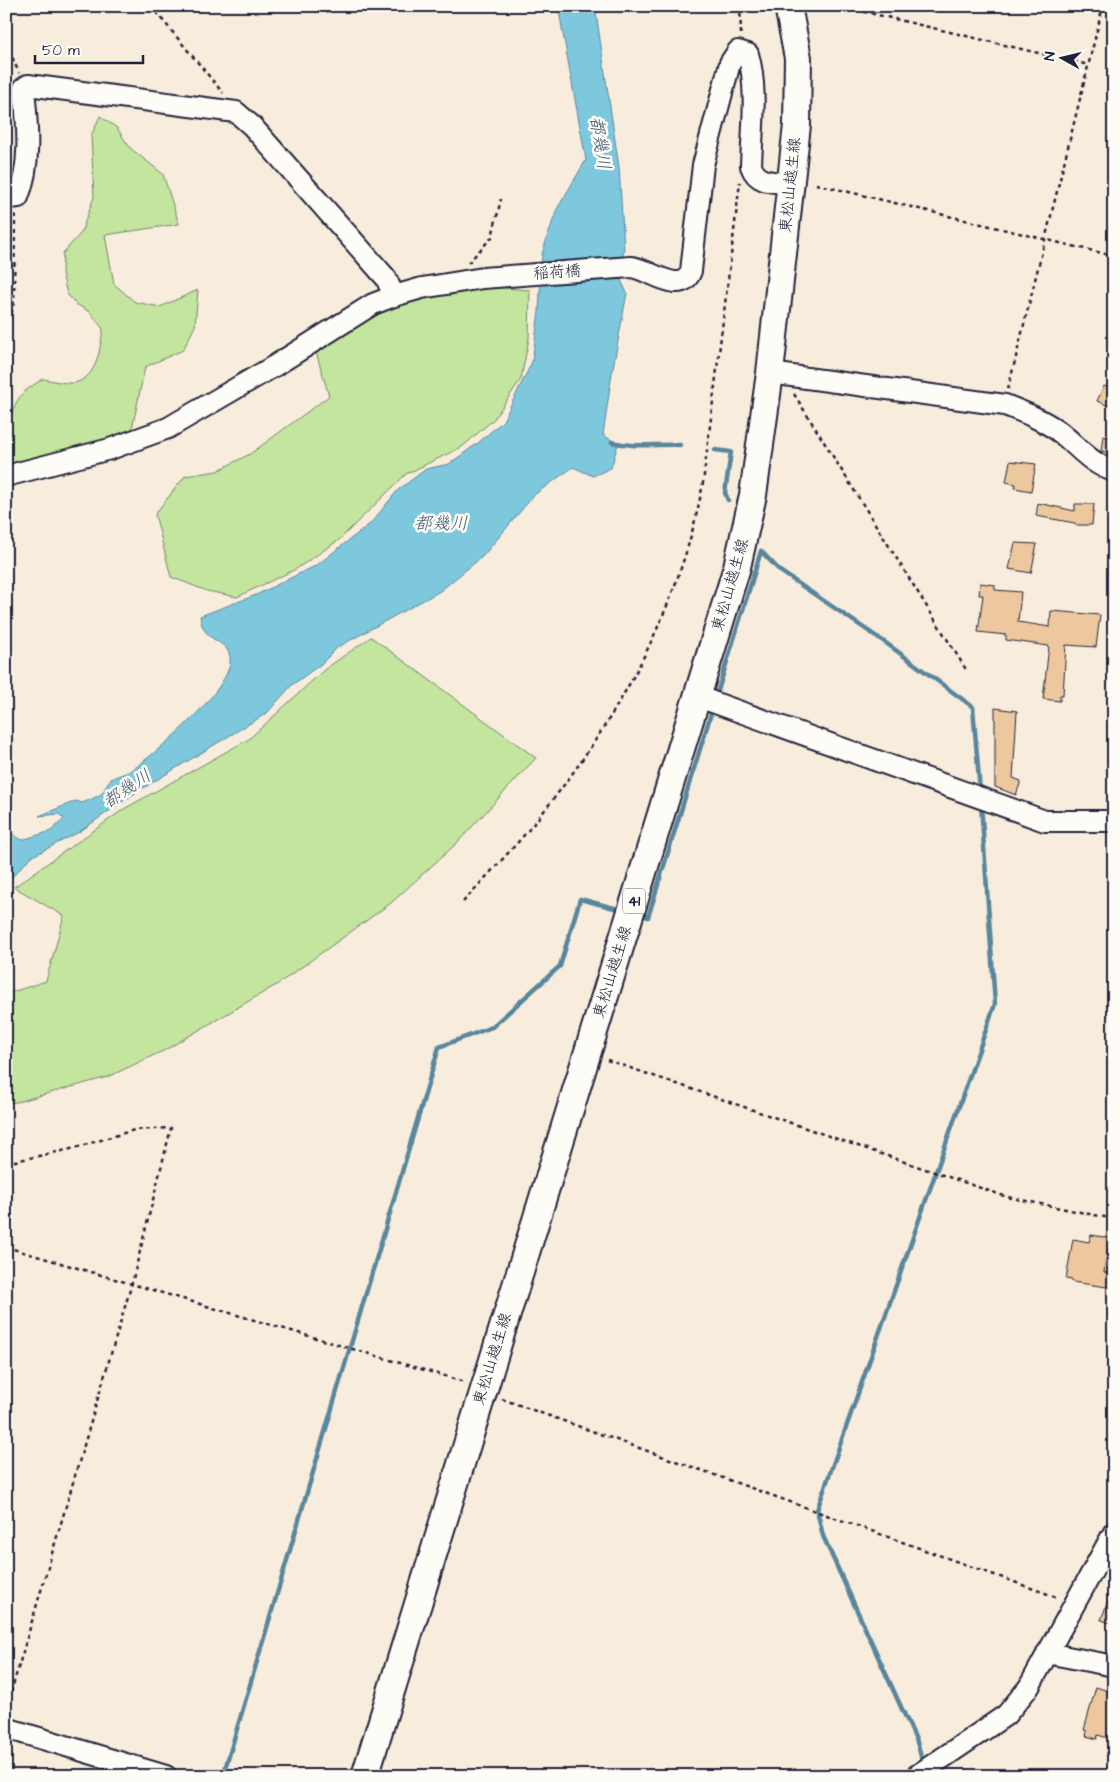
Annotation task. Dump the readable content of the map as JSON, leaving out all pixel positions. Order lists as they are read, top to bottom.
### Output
{
  "streets": {
    "main road": ["東松山越生線", "41"],
    "street": ["稲荷橋"]
  },
  "water": ["都幾川"],
  "scale_bar": "50 m",
  "north": "left"
}
